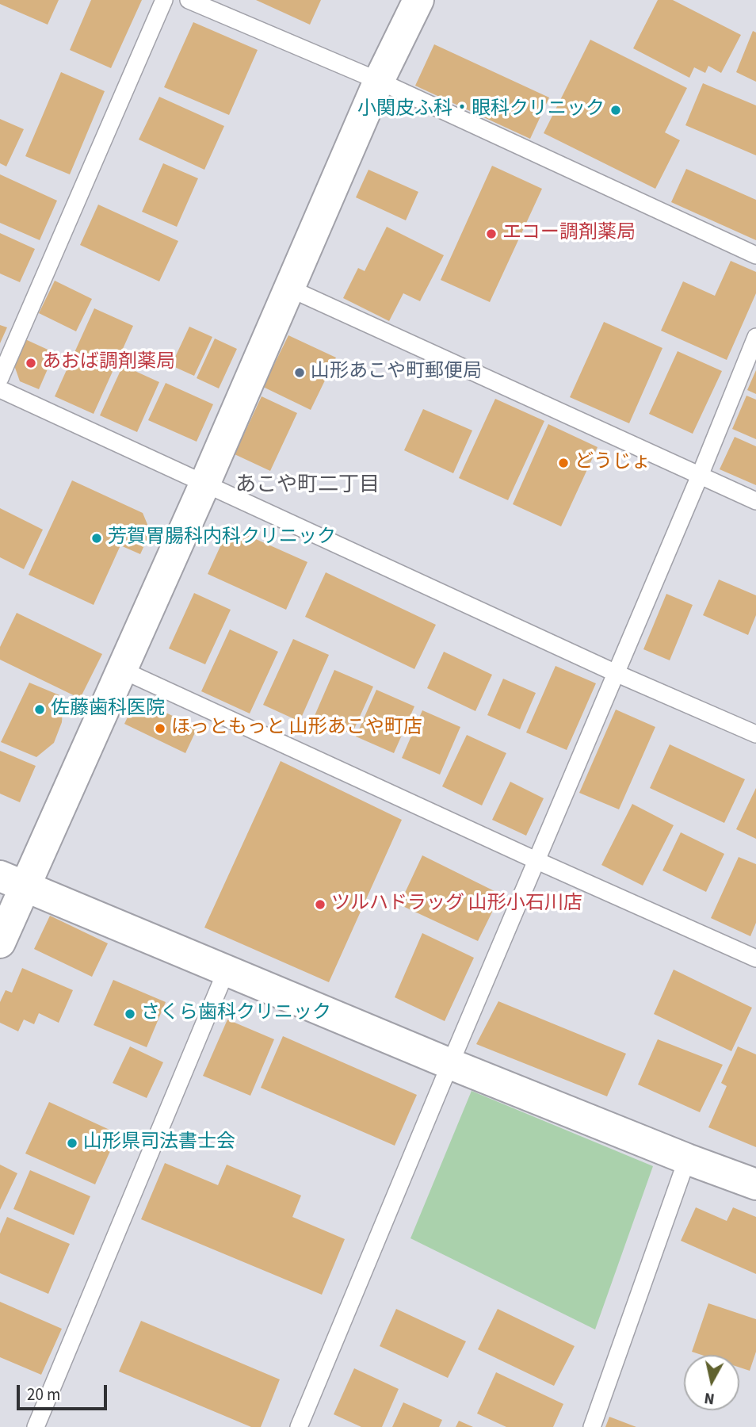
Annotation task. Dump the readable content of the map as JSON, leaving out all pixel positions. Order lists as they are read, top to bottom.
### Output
{
  "districts": ["あこや町二丁目"],
  "places": [
    "小関皮ふ科・眼科クリニック",
    "エコー調剤薬局",
    "あおば調剤薬局",
    "山形あこや町郵便局",
    "どうじょ",
    "芳賀胃腸科内科クリニック",
    "佐藤歯科医院",
    "ほっともっと 山形あこや町店",
    "ツルハドラッグ 山形小石川店",
    "さくら歯科クリニック",
    "山形県司法書士会"
  ],
  "scale_bar": "20 m",
  "north": "bottom"
}
